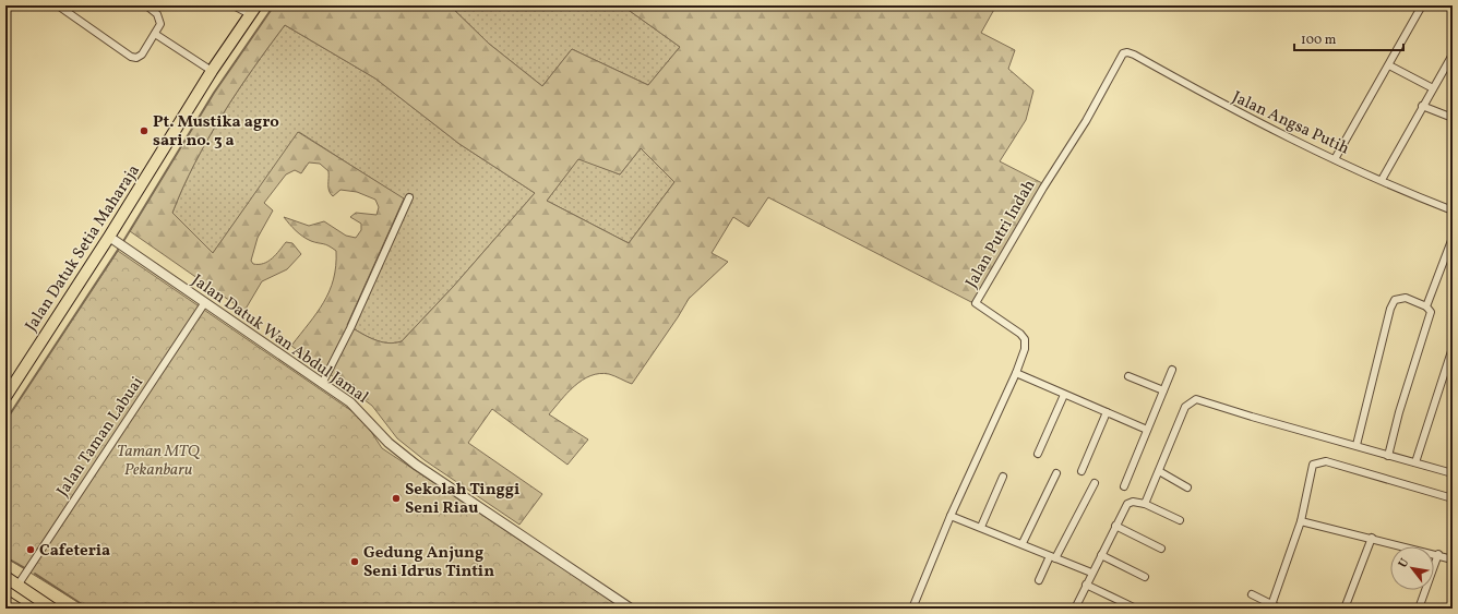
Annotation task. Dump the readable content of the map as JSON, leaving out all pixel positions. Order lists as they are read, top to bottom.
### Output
{
  "streets": {
    "main road": ["Jalan Datuk Setia Maharaja"],
    "street": [
      "Jalan Angsa Putih",
      "Jalan Putri Indah",
      "Jalan Datuk Wan Abdul Jamal",
      "Jalan Taman Labuai"
    ]
  },
  "crossings": [
    ["Jalan Angsa Putih", "Jalan Putri Indah"],
    ["Jalan Datuk Setia Maharaja", "Jalan Datuk Wan Abdul Jamal"],
    ["Jalan Datuk Wan Abdul Jamal", "Jalan Taman Labuai"]
  ],
  "parks": ["Taman MTQ Pekanbaru"],
  "places": [
    "Pt. Mustika agro sari no. 3 a",
    "Sekolah Tinggi Seni Riau",
    "Cafeteria",
    "Gedung Anjung Seni Idrus Tintin"
  ],
  "scale_bar": "100 m",
  "north": "top left"
}
